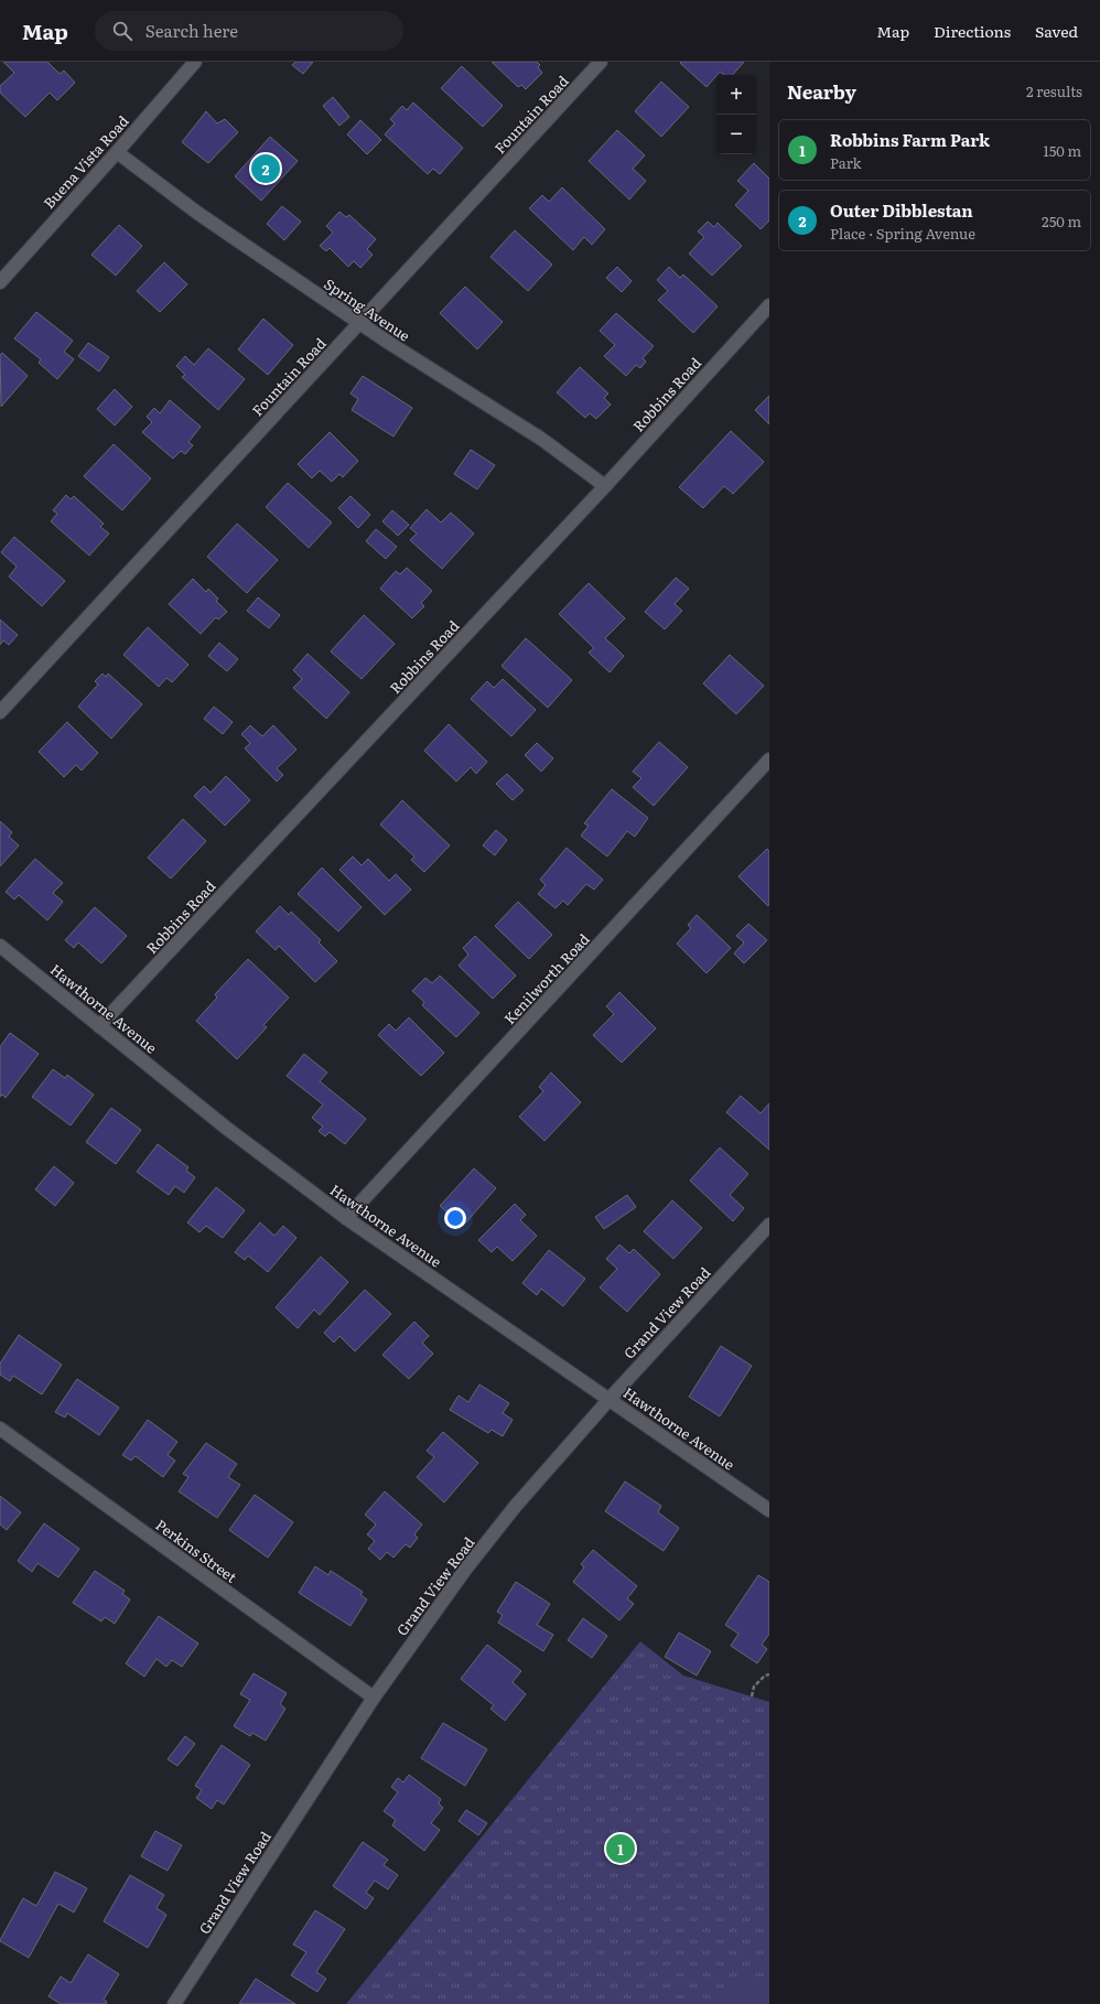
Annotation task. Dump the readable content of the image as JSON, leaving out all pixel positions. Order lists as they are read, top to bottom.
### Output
{
  "streets": {
    "street": [
      "Fountain Road",
      "Buena Vista Road",
      "Spring Avenue",
      "Robbins Road",
      "Kenilworth Road",
      "Hawthorne Avenue",
      "Grand View Road",
      "Perkins Street"
    ]
  },
  "crossings": [
    ["Fountain Road", "Spring Avenue"],
    ["Buena Vista Road", "Spring Avenue"],
    ["Spring Avenue", "Robbins Road"],
    ["Robbins Road", "Hawthorne Avenue"],
    ["Kenilworth Road", "Hawthorne Avenue"],
    ["Hawthorne Avenue", "Grand View Road"],
    ["Grand View Road", "Perkins Street"]
  ],
  "page": {
    "header": "Map",
    "search": "Search here",
    "nav": ["Map", "Directions", "Saved"],
    "heading": ["Nearby", "2 results"],
    "map_buttons": ["+", "−"],
    "list": [
      {
        "mark": "1",
        "name": "Robbins Farm Park",
        "note": "Park",
        "value": "150 m"
      },
      {
        "mark": "2",
        "name": "Outer Dibblestan",
        "note": "Place · Spring Avenue",
        "value": "250 m"
      }
    ],
    "pins": ["2", "1"]
  }
}
